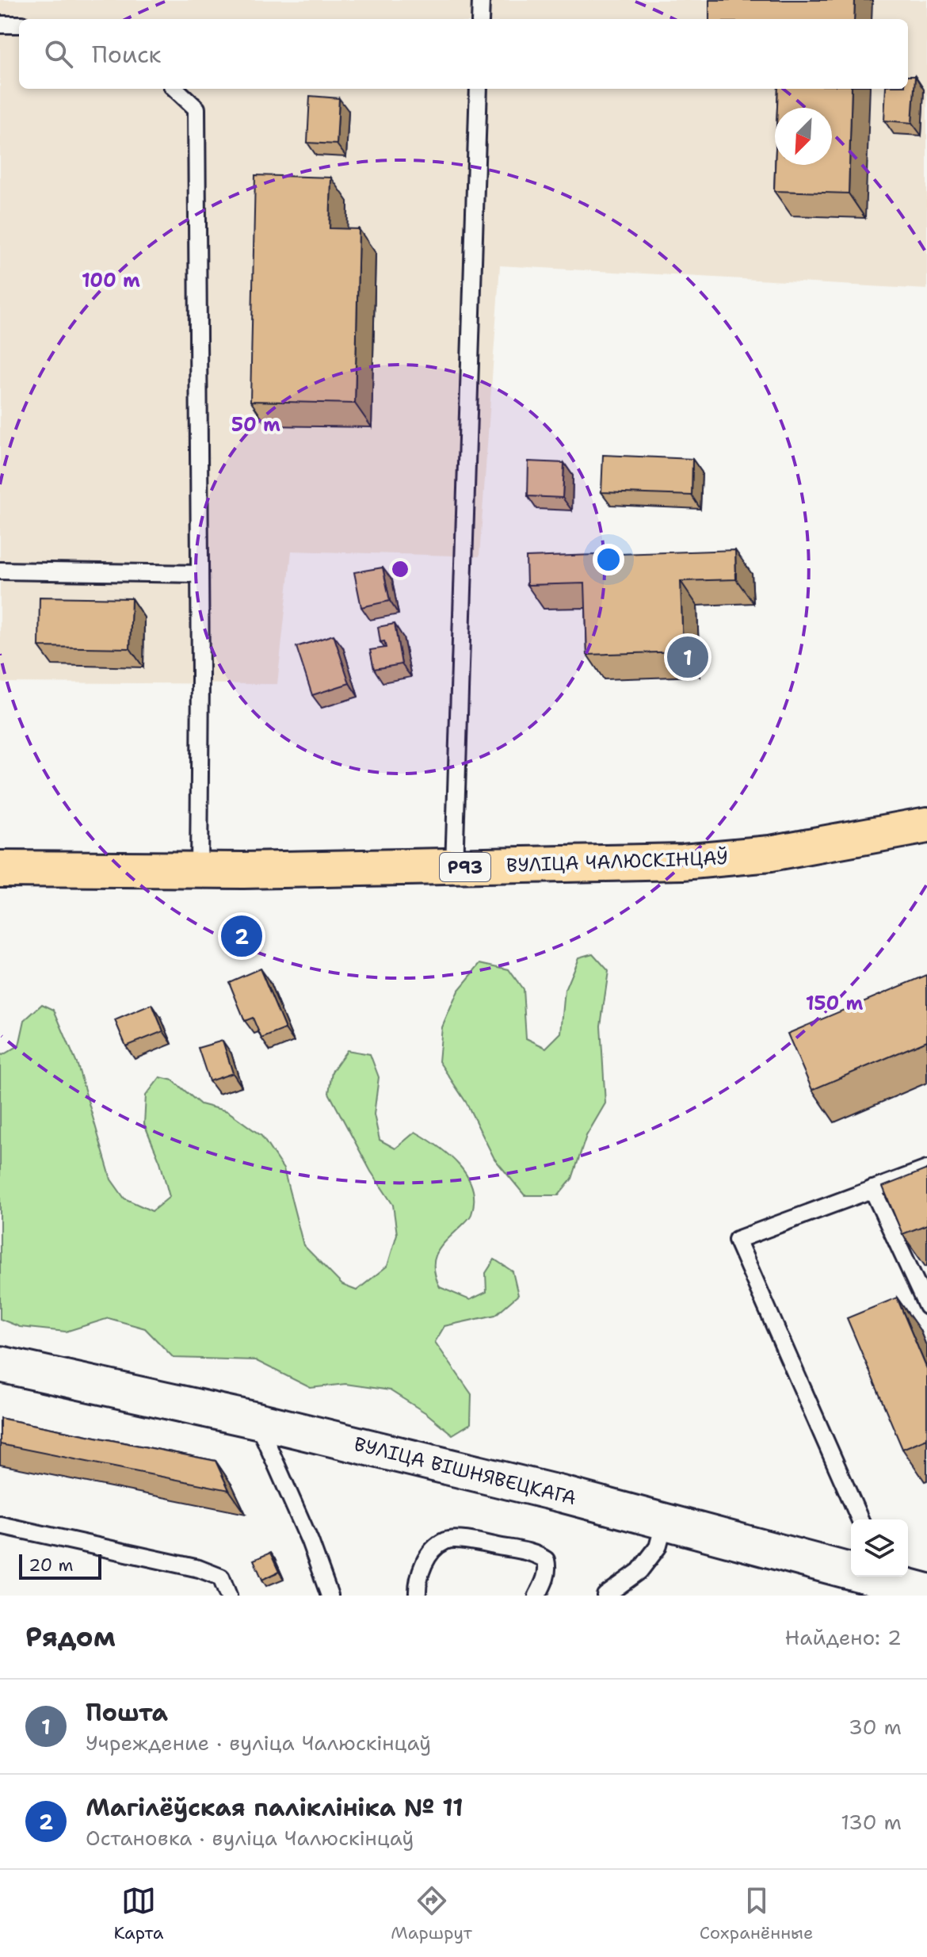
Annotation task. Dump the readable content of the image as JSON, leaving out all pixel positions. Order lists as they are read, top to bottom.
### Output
{
  "streets": {
    "main road": ["ВУЛІЦА ЧАЛЮСКІНЦАЎ", "Р93", "ВУЛІЦА ВІШНЯВЕЦКАГА"]
  },
  "scale_bar": "20 m",
  "north": "bottom left",
  "page": {
    "search": "Поиск",
    "pins": ["1", "2"],
    "scale": "20 m",
    "heading": ["Рядом", "Найдено: 2"],
    "list": [
      {
        "mark": "1",
        "name": "Пошта",
        "note": "Учреждение · вуліца Чалюскінцаў",
        "value": "30 m"
      },
      {
        "mark": "2",
        "name": "Магілёўская паліклініка № 11",
        "note": "Остановка · вуліца Чалюскінцаў",
        "value": "130 m"
      }
    ],
    "nav": ["Карта", "Маршрут", "Сохранённые"]
  },
  "rings": ["100 m", "50 m", "150 m"]
}
